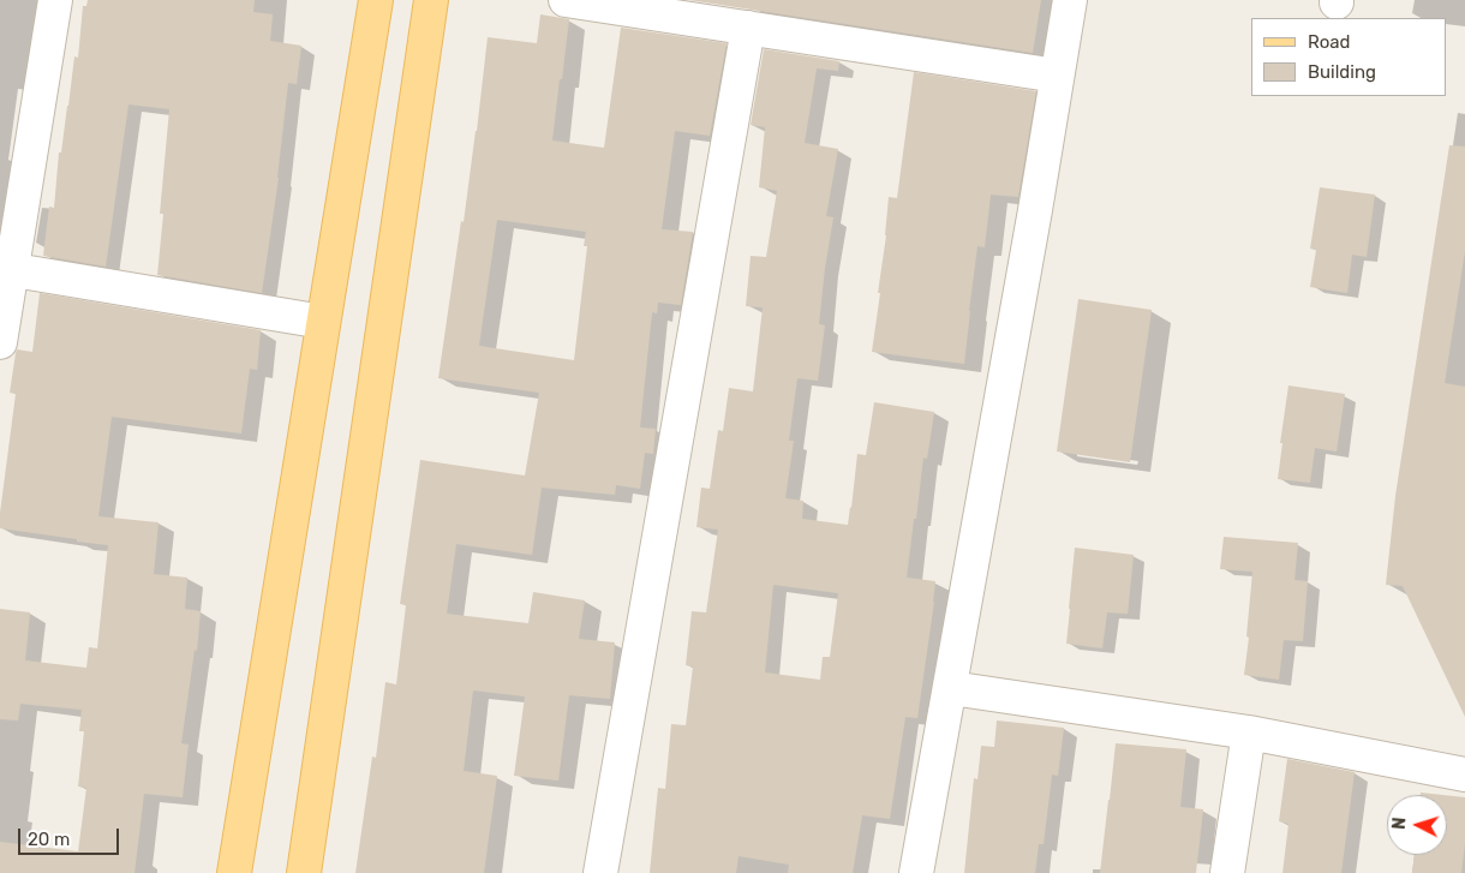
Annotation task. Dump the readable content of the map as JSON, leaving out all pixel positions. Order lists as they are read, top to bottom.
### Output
{
  "legend": ["Road", "Building"],
  "scale_bar": "20 m",
  "north": "left"
}
